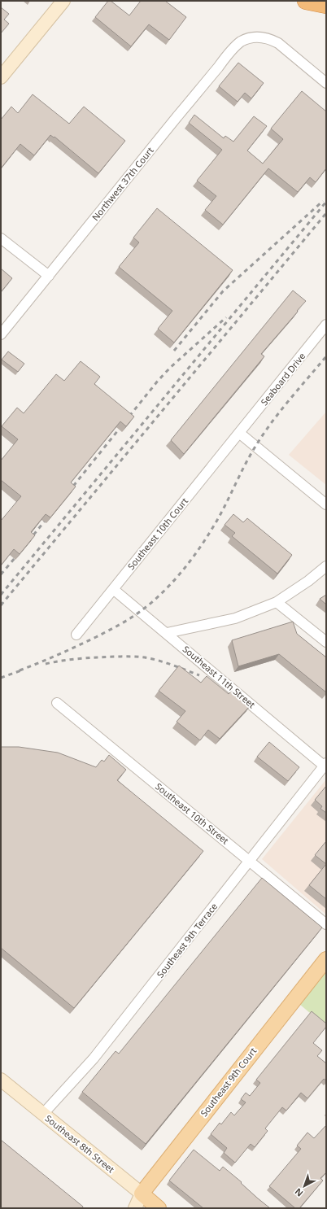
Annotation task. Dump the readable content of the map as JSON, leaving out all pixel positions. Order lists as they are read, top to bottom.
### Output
{
  "streets": {
    "main road": ["Southeast 9th Court", "Southeast 8th Street"],
    "street": [
      "Northwest 37th Court",
      "Seaboard Drive",
      "Southeast 10th Court",
      "Southeast 11th Street",
      "Southeast 10th Street",
      "Southeast 9th Terrace"
    ]
  },
  "crossings": [
    ["Seaboard Drive", "Southeast 10th Court"],
    ["Southeast 10th Court", "Southeast 11th Street"],
    ["Southeast 11th Street", "Southeast 9th Terrace"],
    ["Southeast 10th Street", "Southeast 9th Terrace"],
    ["Southeast 9th Terrace", "Southeast 8th Street"],
    ["Southeast 9th Court", "Southeast 8th Street"]
  ],
  "north": "bottom left"
}
